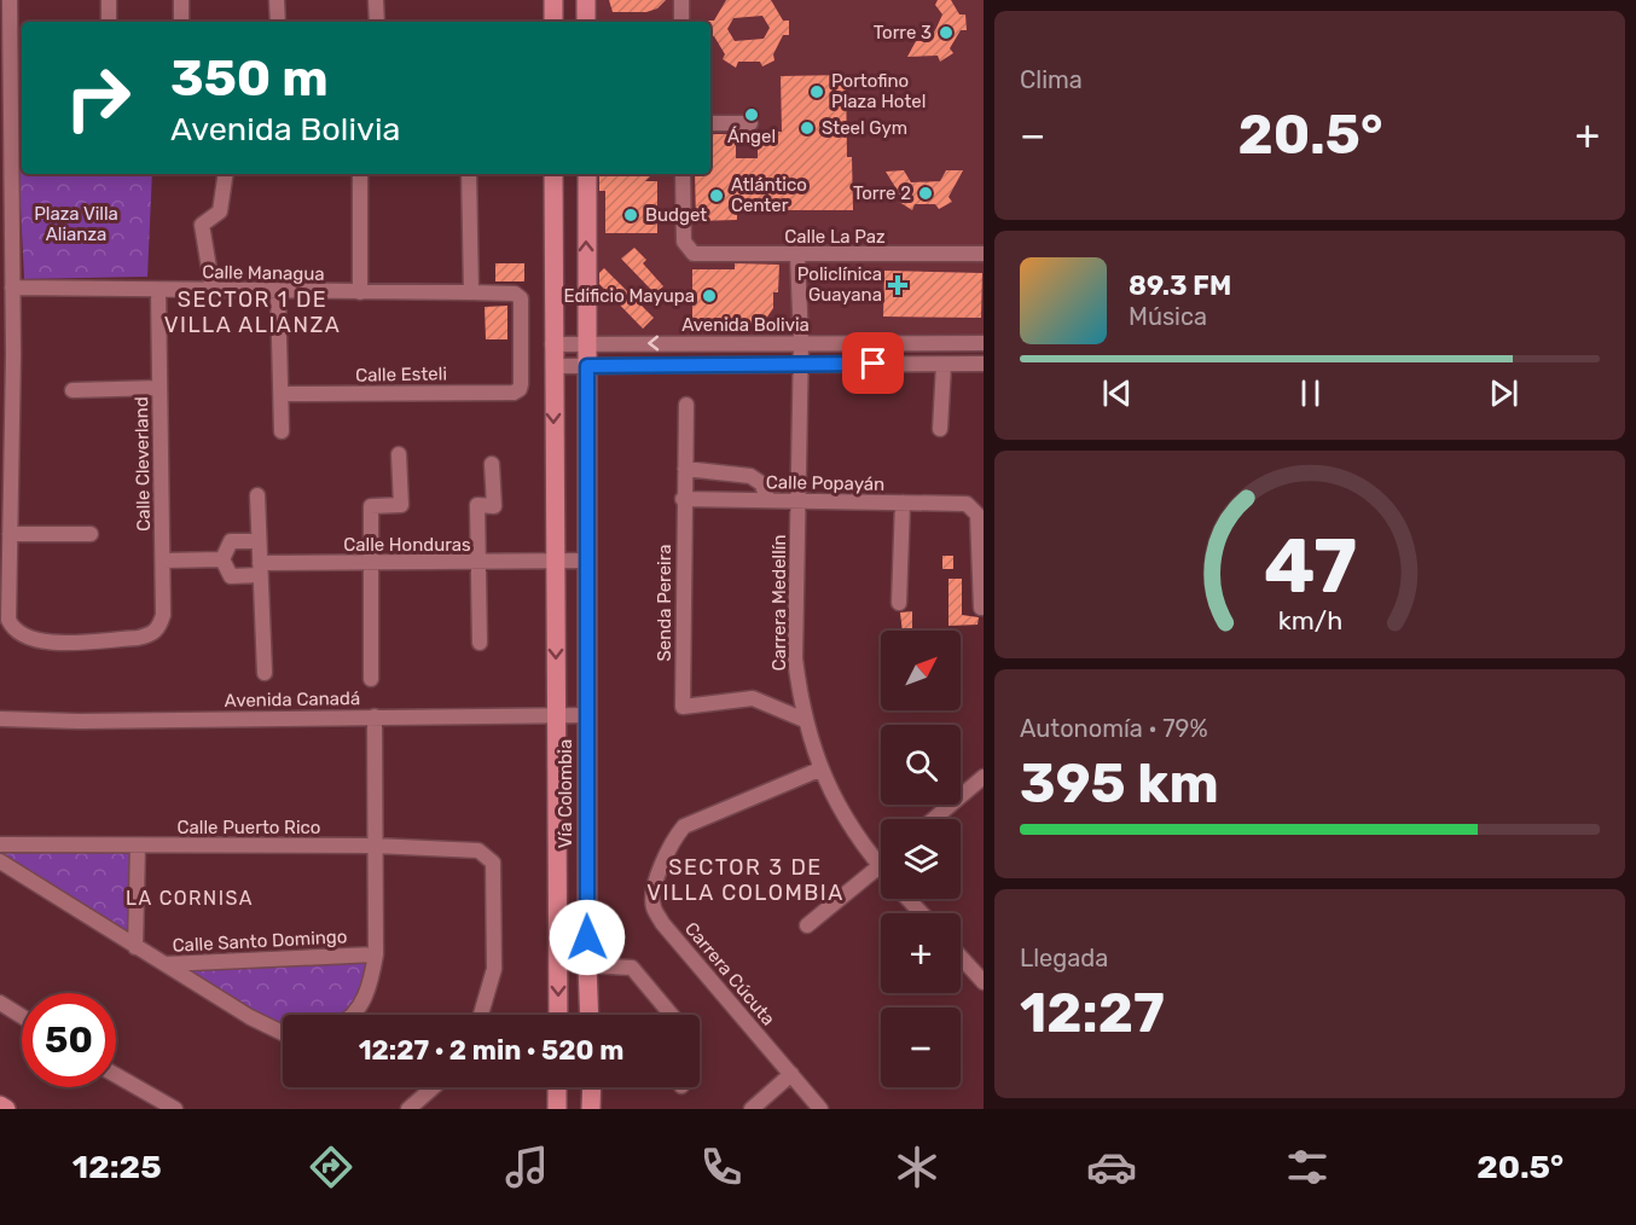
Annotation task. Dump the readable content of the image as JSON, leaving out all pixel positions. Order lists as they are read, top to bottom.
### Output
{
  "streets": {
    "main road": ["Vía Colombia"],
    "street": [
      "Calle La Paz",
      "Calle Managua",
      "Avenida Bolivia",
      "Calle Esteli",
      "Calle Cleverland",
      "Calle Popayán",
      "Calle Honduras",
      "Senda Pereira",
      "Carrera Medellín",
      "Avenida Canadá",
      "Calle Puerto Rico",
      "Calle Santo Domingo",
      "Carrera Cúcuta"
    ]
  },
  "crossings": [
    ["Calle La Paz", "Carrera Medellín"],
    ["Calle Managua", "Calle Esteli"],
    ["Calle Managua", "Calle Cleverland"],
    ["Avenida Bolivia", "Carrera Medellín"],
    ["Avenida Bolivia", "Vía Colombia"],
    ["Calle Popayán", "Senda Pereira"],
    ["Calle Popayán", "Carrera Medellín"],
    ["Calle Honduras", "Vía Colombia"],
    ["Senda Pereira", "Carrera Medellín"],
    ["Carrera Medellín", "Carrera Cúcuta"],
    ["Avenida Canadá", "Vía Colombia"]
  ],
  "districts": ["SECTOR 1 DE VILLA ALIANZA", "SECTOR 3 DE VILLA COLOMBIA", "LA CORNISA"],
  "parks": ["Plaza Villa Alianza"],
  "places": {
    "other": [
      "Torre 3",
      "Portofino Plaza Hotel",
      "Ángel",
      "Steel Gym",
      "Torre 2",
      "Atlántico Center",
      "Budget",
      "Edificio Mayupa"
    ],
    "health": ["Policlínica Guayana"]
  },
  "north": "top right",
  "page": {
    "tile": [
      "Clima",
      ["Autonomía · 79%", "395 km"],
      ["Llegada", "12:27"]
    ],
    "turn": ["350 m", "Avenida Bolivia"],
    "heat": ["−", "20.5°", "+"],
    "song": ["89.3 FM", "Música"],
    "map_buttons": ["+", "−"],
    "limit": "50",
    "trip": "12:27 · 2 min · 520 m",
    "tabs": ["12:25", "20.5°"],
    "gauge": ["47", "km/h"]
  }
}
